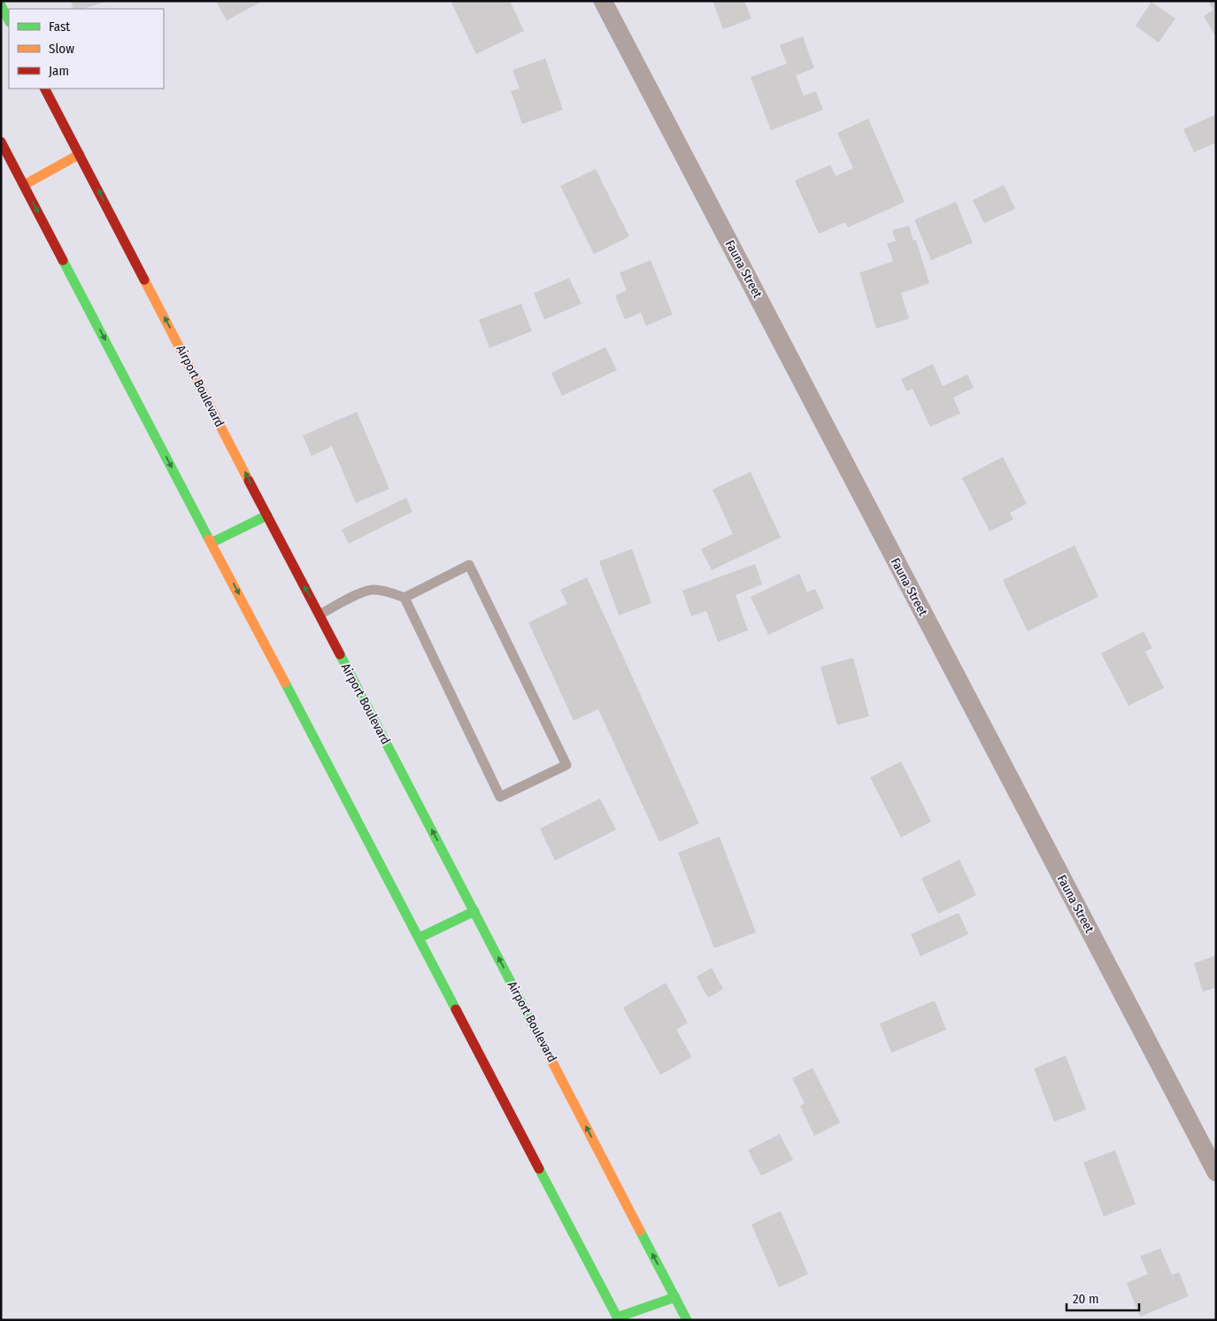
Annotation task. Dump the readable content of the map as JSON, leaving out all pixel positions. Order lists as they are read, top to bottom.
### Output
{
  "streets": {
    "main road": ["Airport Boulevard"],
    "street": ["Fauna Street"]
  },
  "legend": ["Fast", "Slow", "Jam"],
  "scale_bar": "20 m"
}
